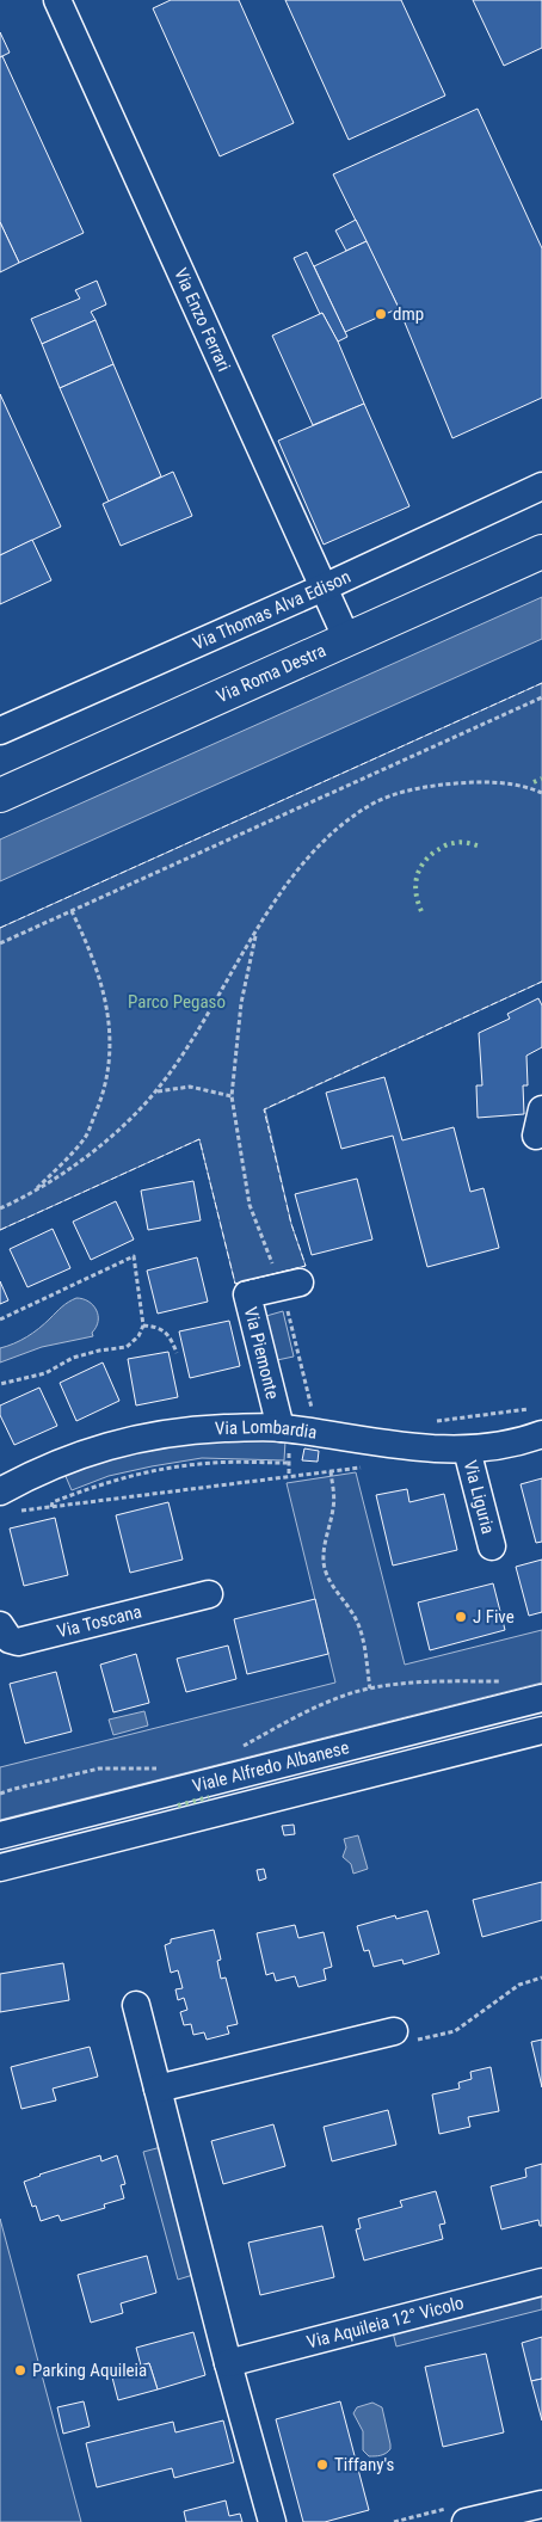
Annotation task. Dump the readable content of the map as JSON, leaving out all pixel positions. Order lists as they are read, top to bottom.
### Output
{
  "streets": {
    "main road": ["Via Roma Destra"],
    "street": [
      "Via Enzo Ferrari",
      "Via Thomas Alva Edison",
      "Via Piemonte",
      "Via Lombardia",
      "Via Liguria",
      "Via Toscana",
      "Viale Alfredo Albanese",
      "Via Aquileia 12° Vicolo"
    ]
  },
  "crossings": [
    ["Via Enzo Ferrari", "Via Thomas Alva Edison"],
    ["Via Enzo Ferrari", "Via Roma Destra"],
    ["Via Piemonte", "Via Lombardia"],
    ["Via Lombardia", "Via Liguria"]
  ],
  "parks": ["Parco Pegaso"],
  "places": [
    "dmp",
    "J Five",
    "Parking Aquileia",
    "Tiffany's"
  ]
}
